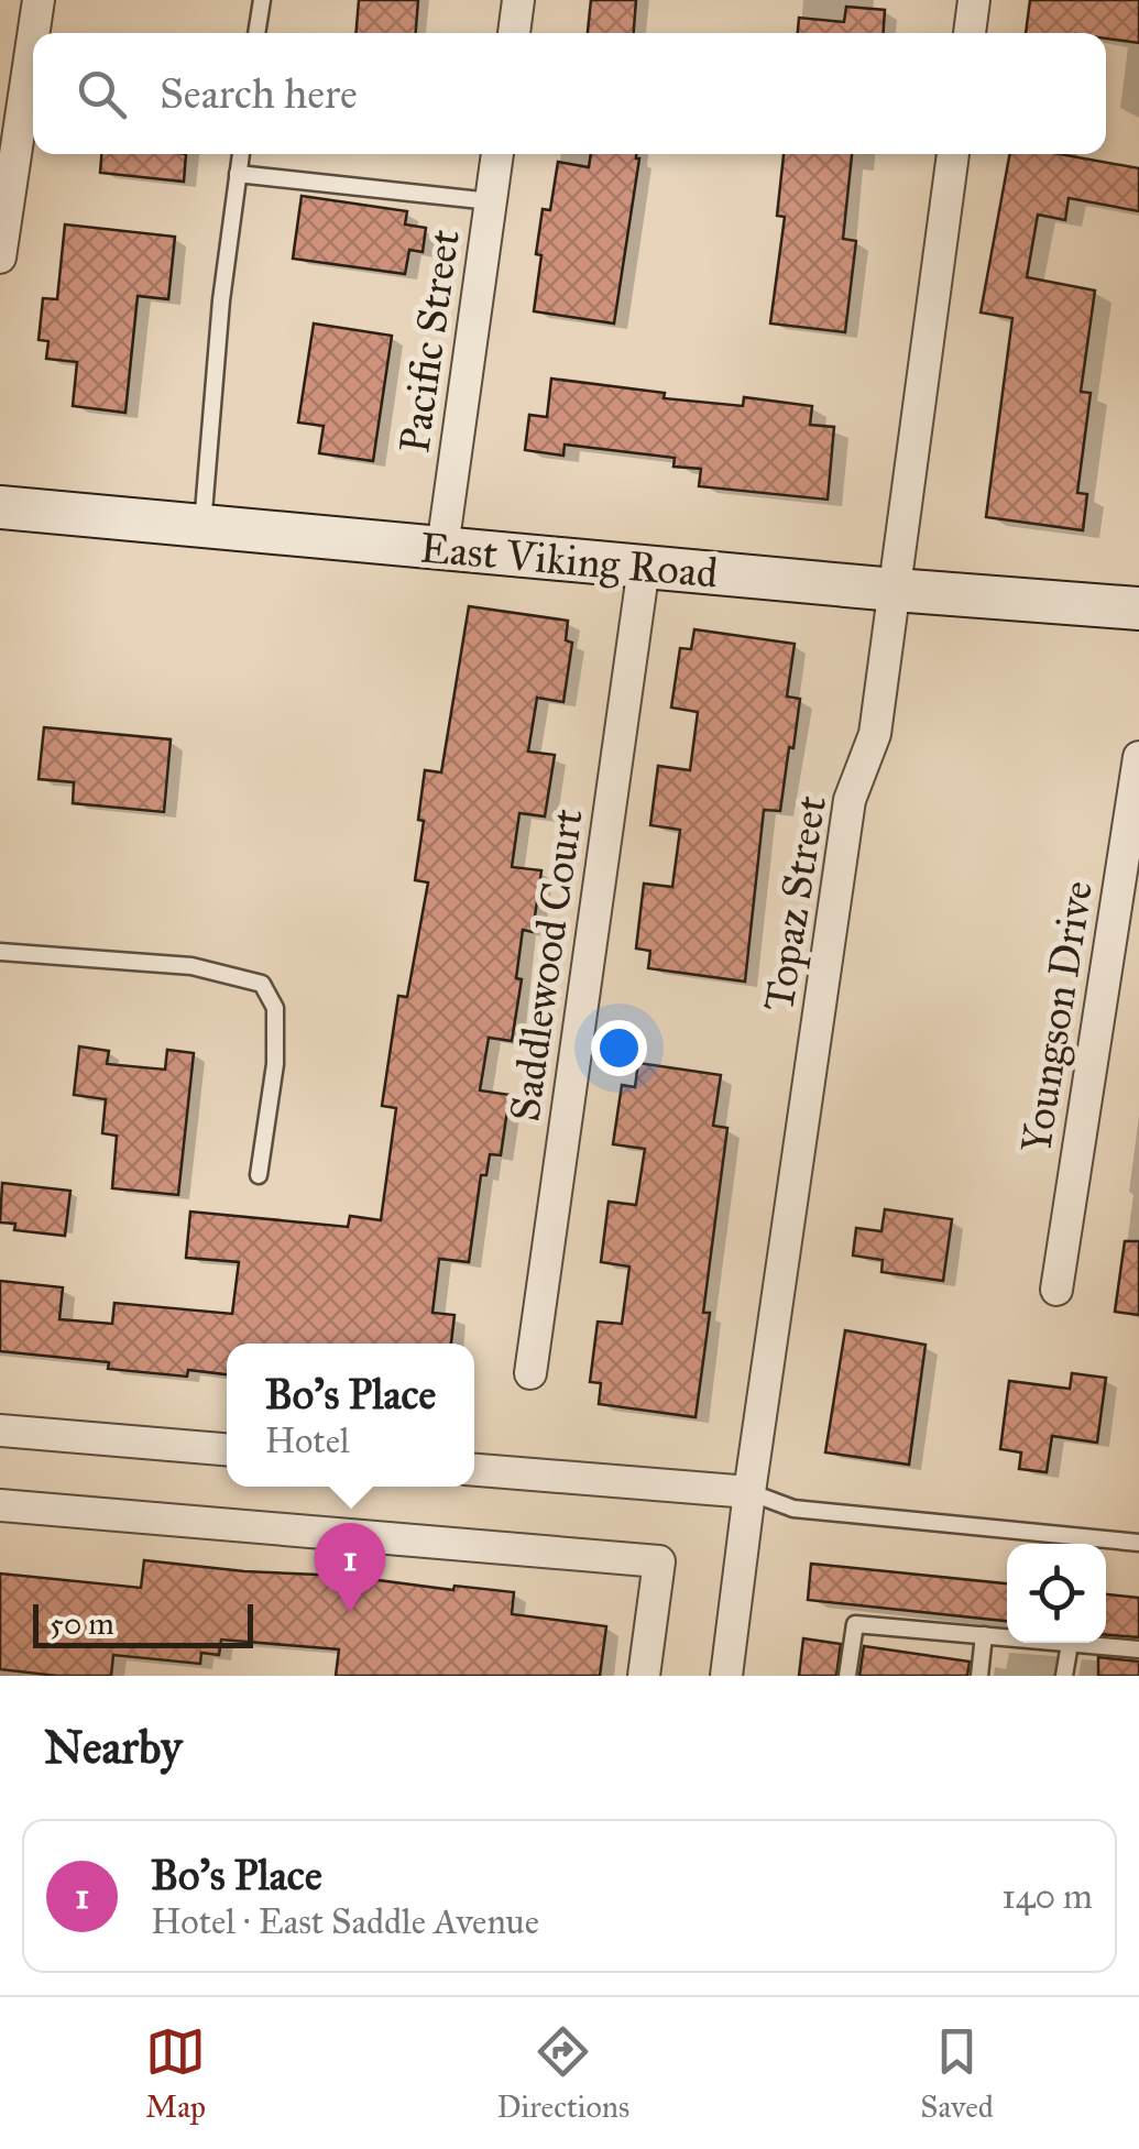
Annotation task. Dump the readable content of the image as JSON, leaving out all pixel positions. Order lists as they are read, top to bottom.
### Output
{
  "streets": {
    "street": [
      "Pacific Street",
      "East Viking Road",
      "Topaz Street",
      "Saddlewood Court",
      "Youngson Drive"
    ]
  },
  "crossings": [
    ["Pacific Street", "East Viking Road"],
    ["East Viking Road", "Topaz Street"],
    ["East Viking Road", "Saddlewood Court"]
  ],
  "scale_bar": "50 m",
  "page": {
    "search": "Search here",
    "popup": ["Bo's Place", "Hotel"],
    "pins": "1",
    "scale": "50 m",
    "heading": "Nearby",
    "list": [
      {
        "mark": "1",
        "name": "Bo's Place",
        "note": "Hotel · East Saddle Avenue",
        "value": "140 m"
      }
    ],
    "nav": ["Map", "Directions", "Saved"]
  }
}
